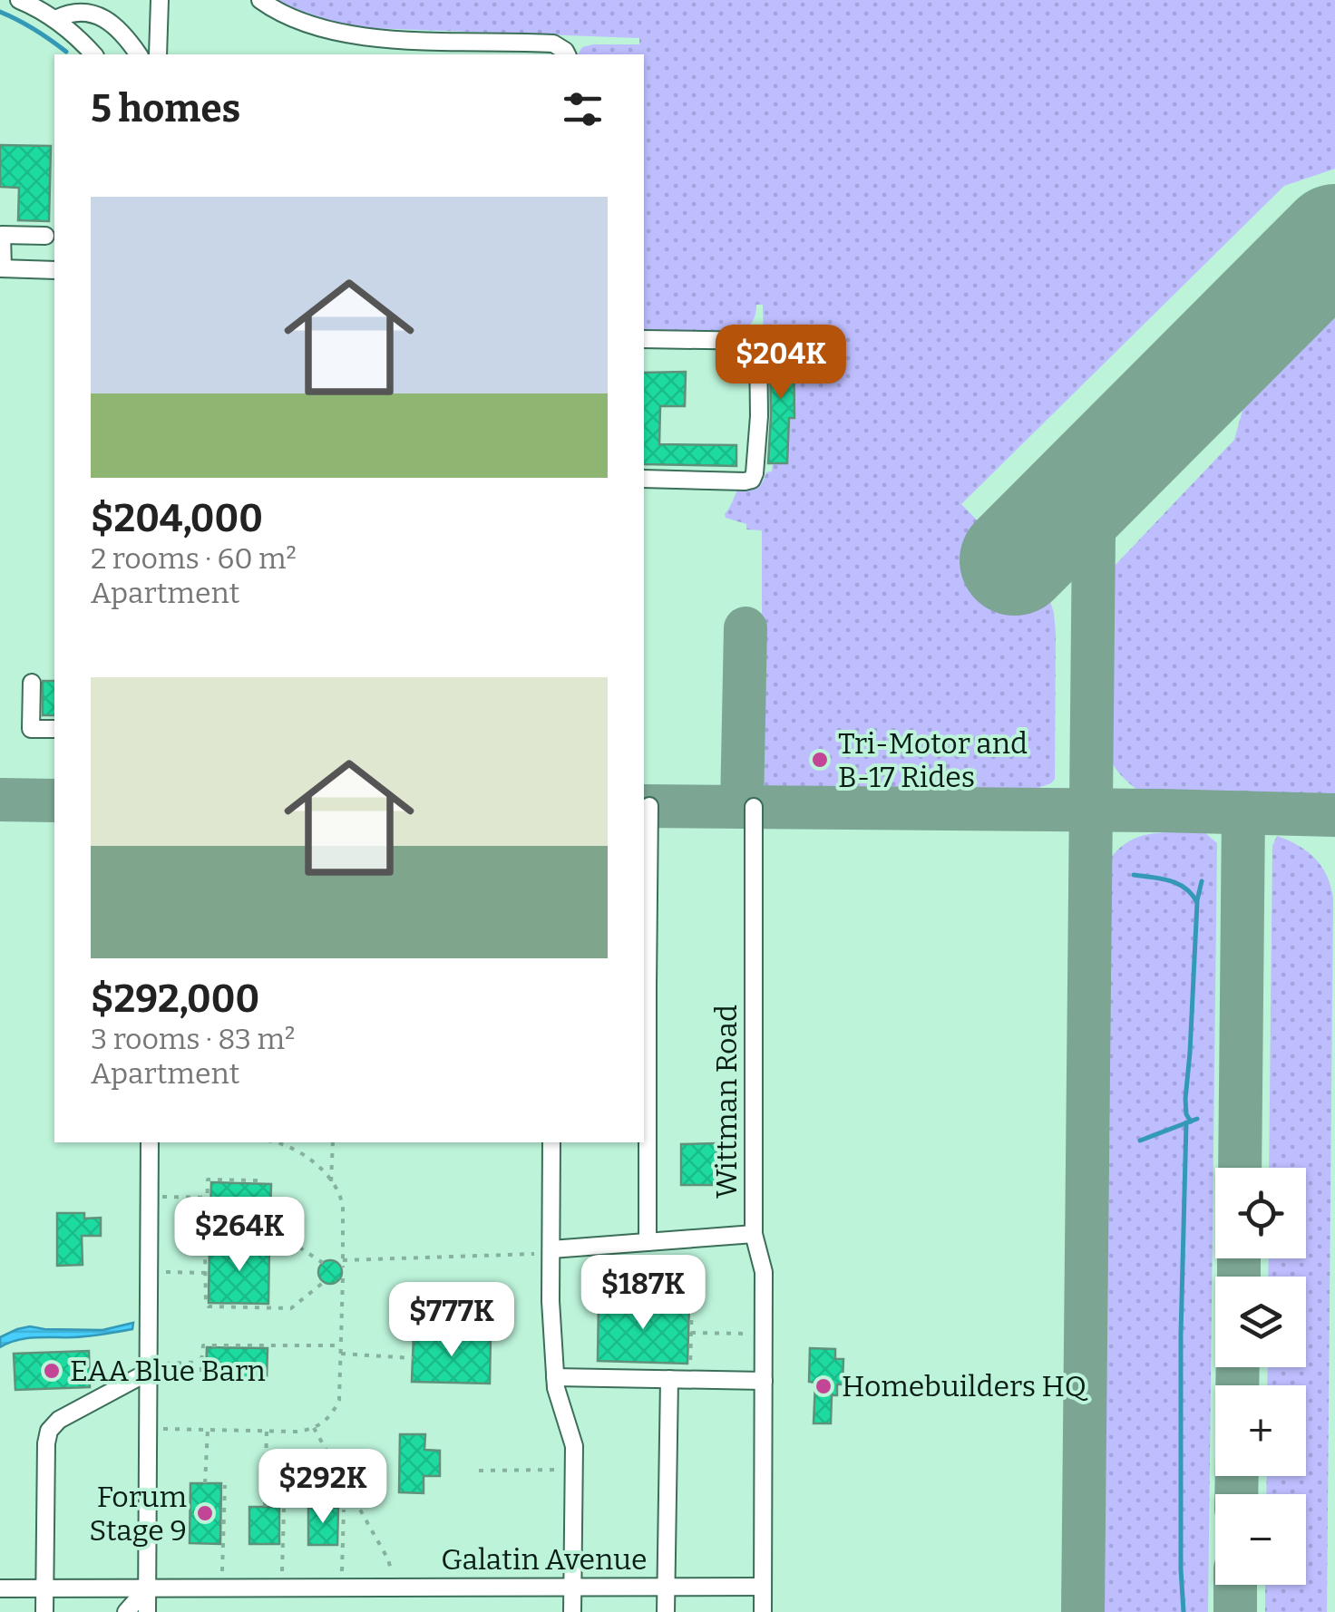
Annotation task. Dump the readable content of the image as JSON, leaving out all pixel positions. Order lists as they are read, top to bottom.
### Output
{
  "streets": {
    "lane": ["Wittman Road", "Galatin Avenue"]
  },
  "crossings": [
    ["Wittman Road", "Galatin Avenue"]
  ],
  "places": [
    "Tri-Motor and B-17 Rides",
    "EAA Blue Barn",
    "Homebuilders HQ",
    "Forum Stage 9"
  ],
  "page": {
    "heading": "5 homes",
    "list": [
      {
        "name": "$204,000",
        "note": "2 rooms · 60 m² · Apartment"
      },
      {
        "name": "$292,000",
        "note": "3 rooms · 83 m² · Apartment"
      }
    ],
    "price": [
      "$204K",
      "$264K",
      "$187K",
      "$777K",
      "$292K"
    ],
    "map_buttons": ["+", "−"]
  }
}
